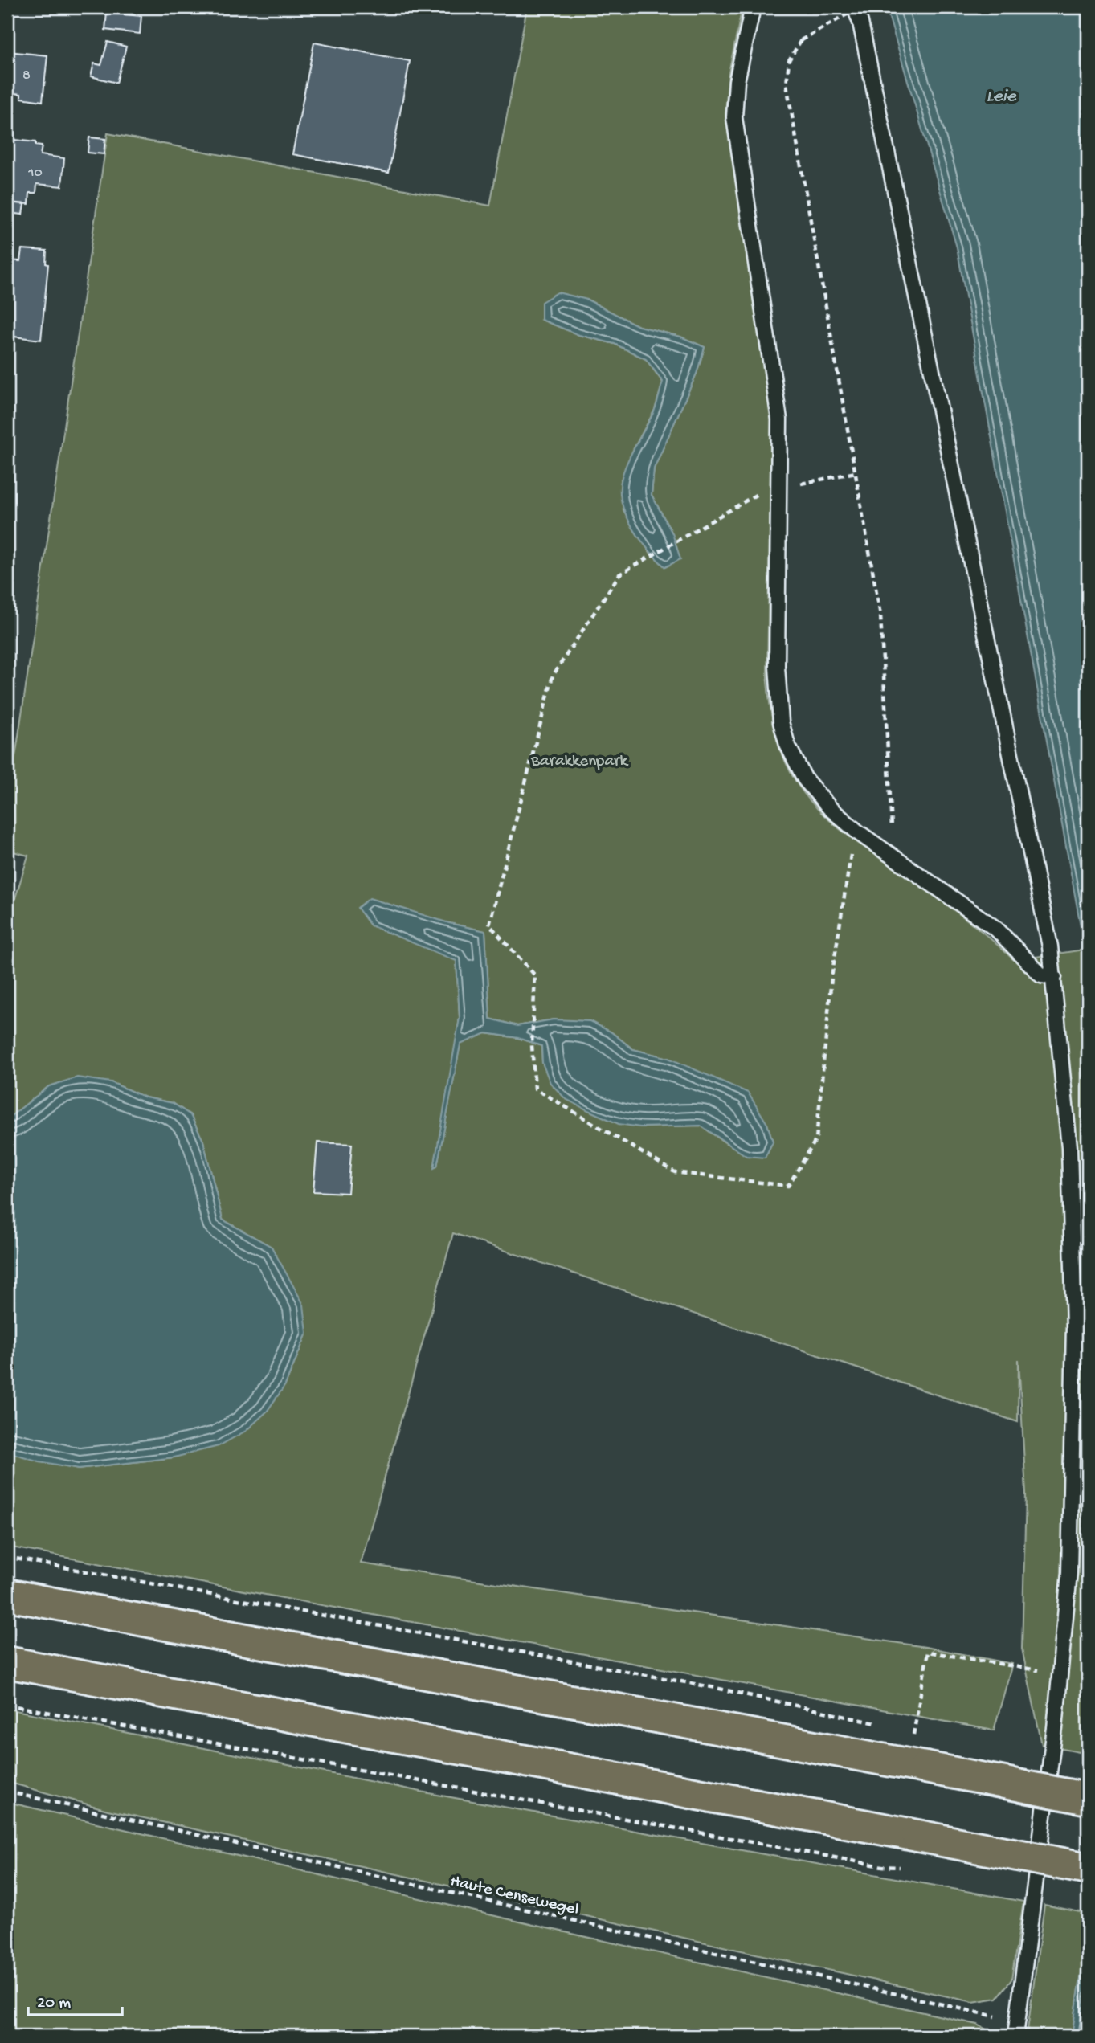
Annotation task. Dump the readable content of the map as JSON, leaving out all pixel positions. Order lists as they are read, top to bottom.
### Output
{
  "streets": {
    "path": ["Haute Censewegel"]
  },
  "water": ["Leie"],
  "parks": ["Barakkenpark"],
  "house_numbers": ["8", "10"],
  "scale_bar": "20 m"
}
